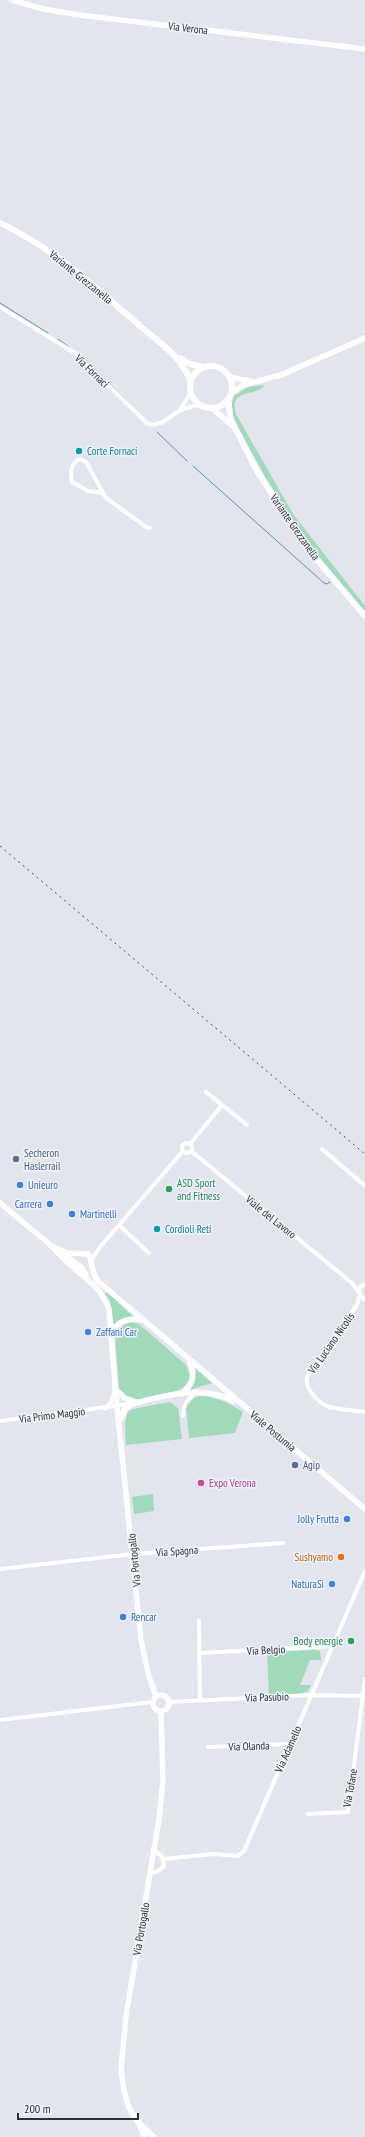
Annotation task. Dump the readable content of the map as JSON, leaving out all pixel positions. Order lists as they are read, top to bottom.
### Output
{
  "streets": {
    "main road": [
      "Via Verona",
      "Variante Grezzanella",
      "Via Primo Maggio",
      "Viale Postumia",
      "Via Portogallo"
    ],
    "street": [
      "Via Fornaci",
      "Viale del Lavoro",
      "Via Luciano Nicolis",
      "Via Spagna",
      "Via Belgio",
      "Via Pasubio",
      "Via Olanda",
      "Via Adamello",
      "Via Tofane"
    ]
  },
  "crossings": [
    ["Variante Grezzanella", "Via Fornaci"],
    ["Viale del Lavoro", "Via Luciano Nicolis"],
    ["Via Primo Maggio", "Viale Postumia"],
    ["Via Primo Maggio", "Via Portogallo"],
    ["Viale Postumia", "Via Portogallo"],
    ["Via Spagna", "Via Portogallo"],
    ["Via Portogallo", "Via Pasubio"],
    ["Via Belgio", "Via Adamello"],
    ["Via Pasubio", "Via Adamello"],
    ["Via Pasubio", "Via Tofane"],
    ["Via Olanda", "Via Adamello"]
  ],
  "places": [
    "Corte Fornaci",
    "Secheron Haslerrail",
    "Unieuro",
    "ASD Sport and Fitness",
    "Carrera",
    "Martinelli",
    "Cordioli Reti",
    "Zaffani Car",
    "Agip",
    "Expo Verona",
    "Jolly Frutta",
    "Sushyamo",
    "NaturaSì",
    "Rencar",
    "Body energie"
  ],
  "scale_bar": "200 m"
}
